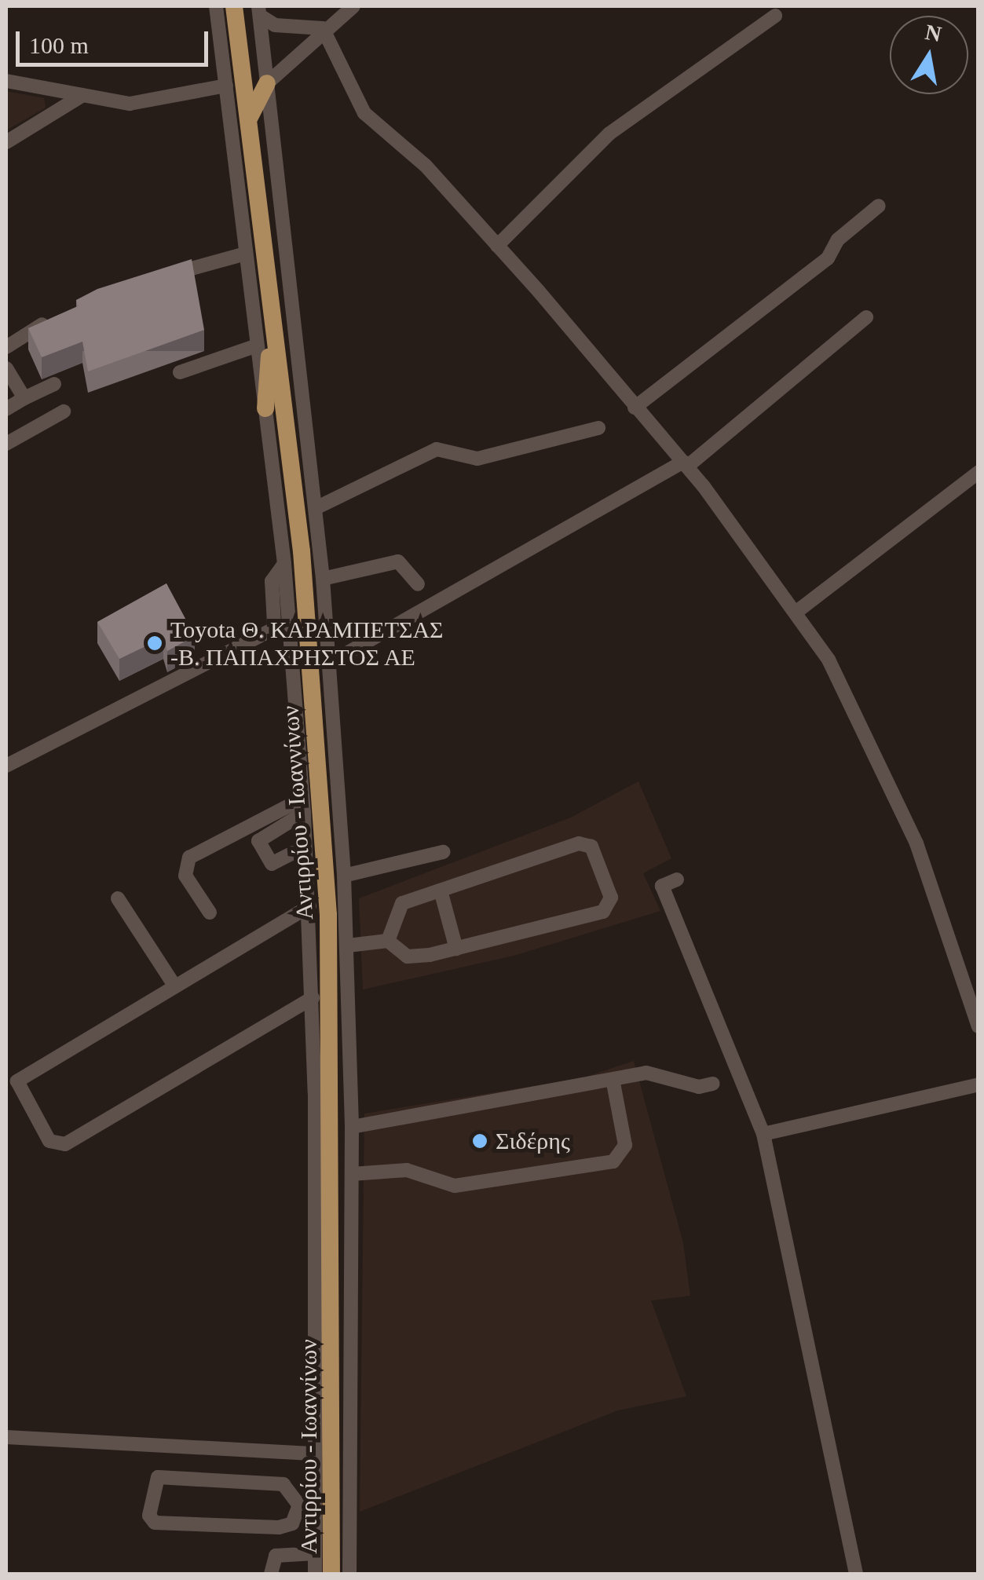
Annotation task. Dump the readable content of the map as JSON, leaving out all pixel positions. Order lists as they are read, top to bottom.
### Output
{
  "streets": {
    "main road": ["Αντιρρίου - Ιωαννίνων"]
  },
  "places": ["Toyota Θ. ΚΑΡΑΜΠΕΤΣΑΣ -Β. ΠΑΠΑΧΡΗΣΤΟΣ ΑΕ", "Σιδέρης"],
  "scale_bar": "100 m",
  "north": "top"
}
